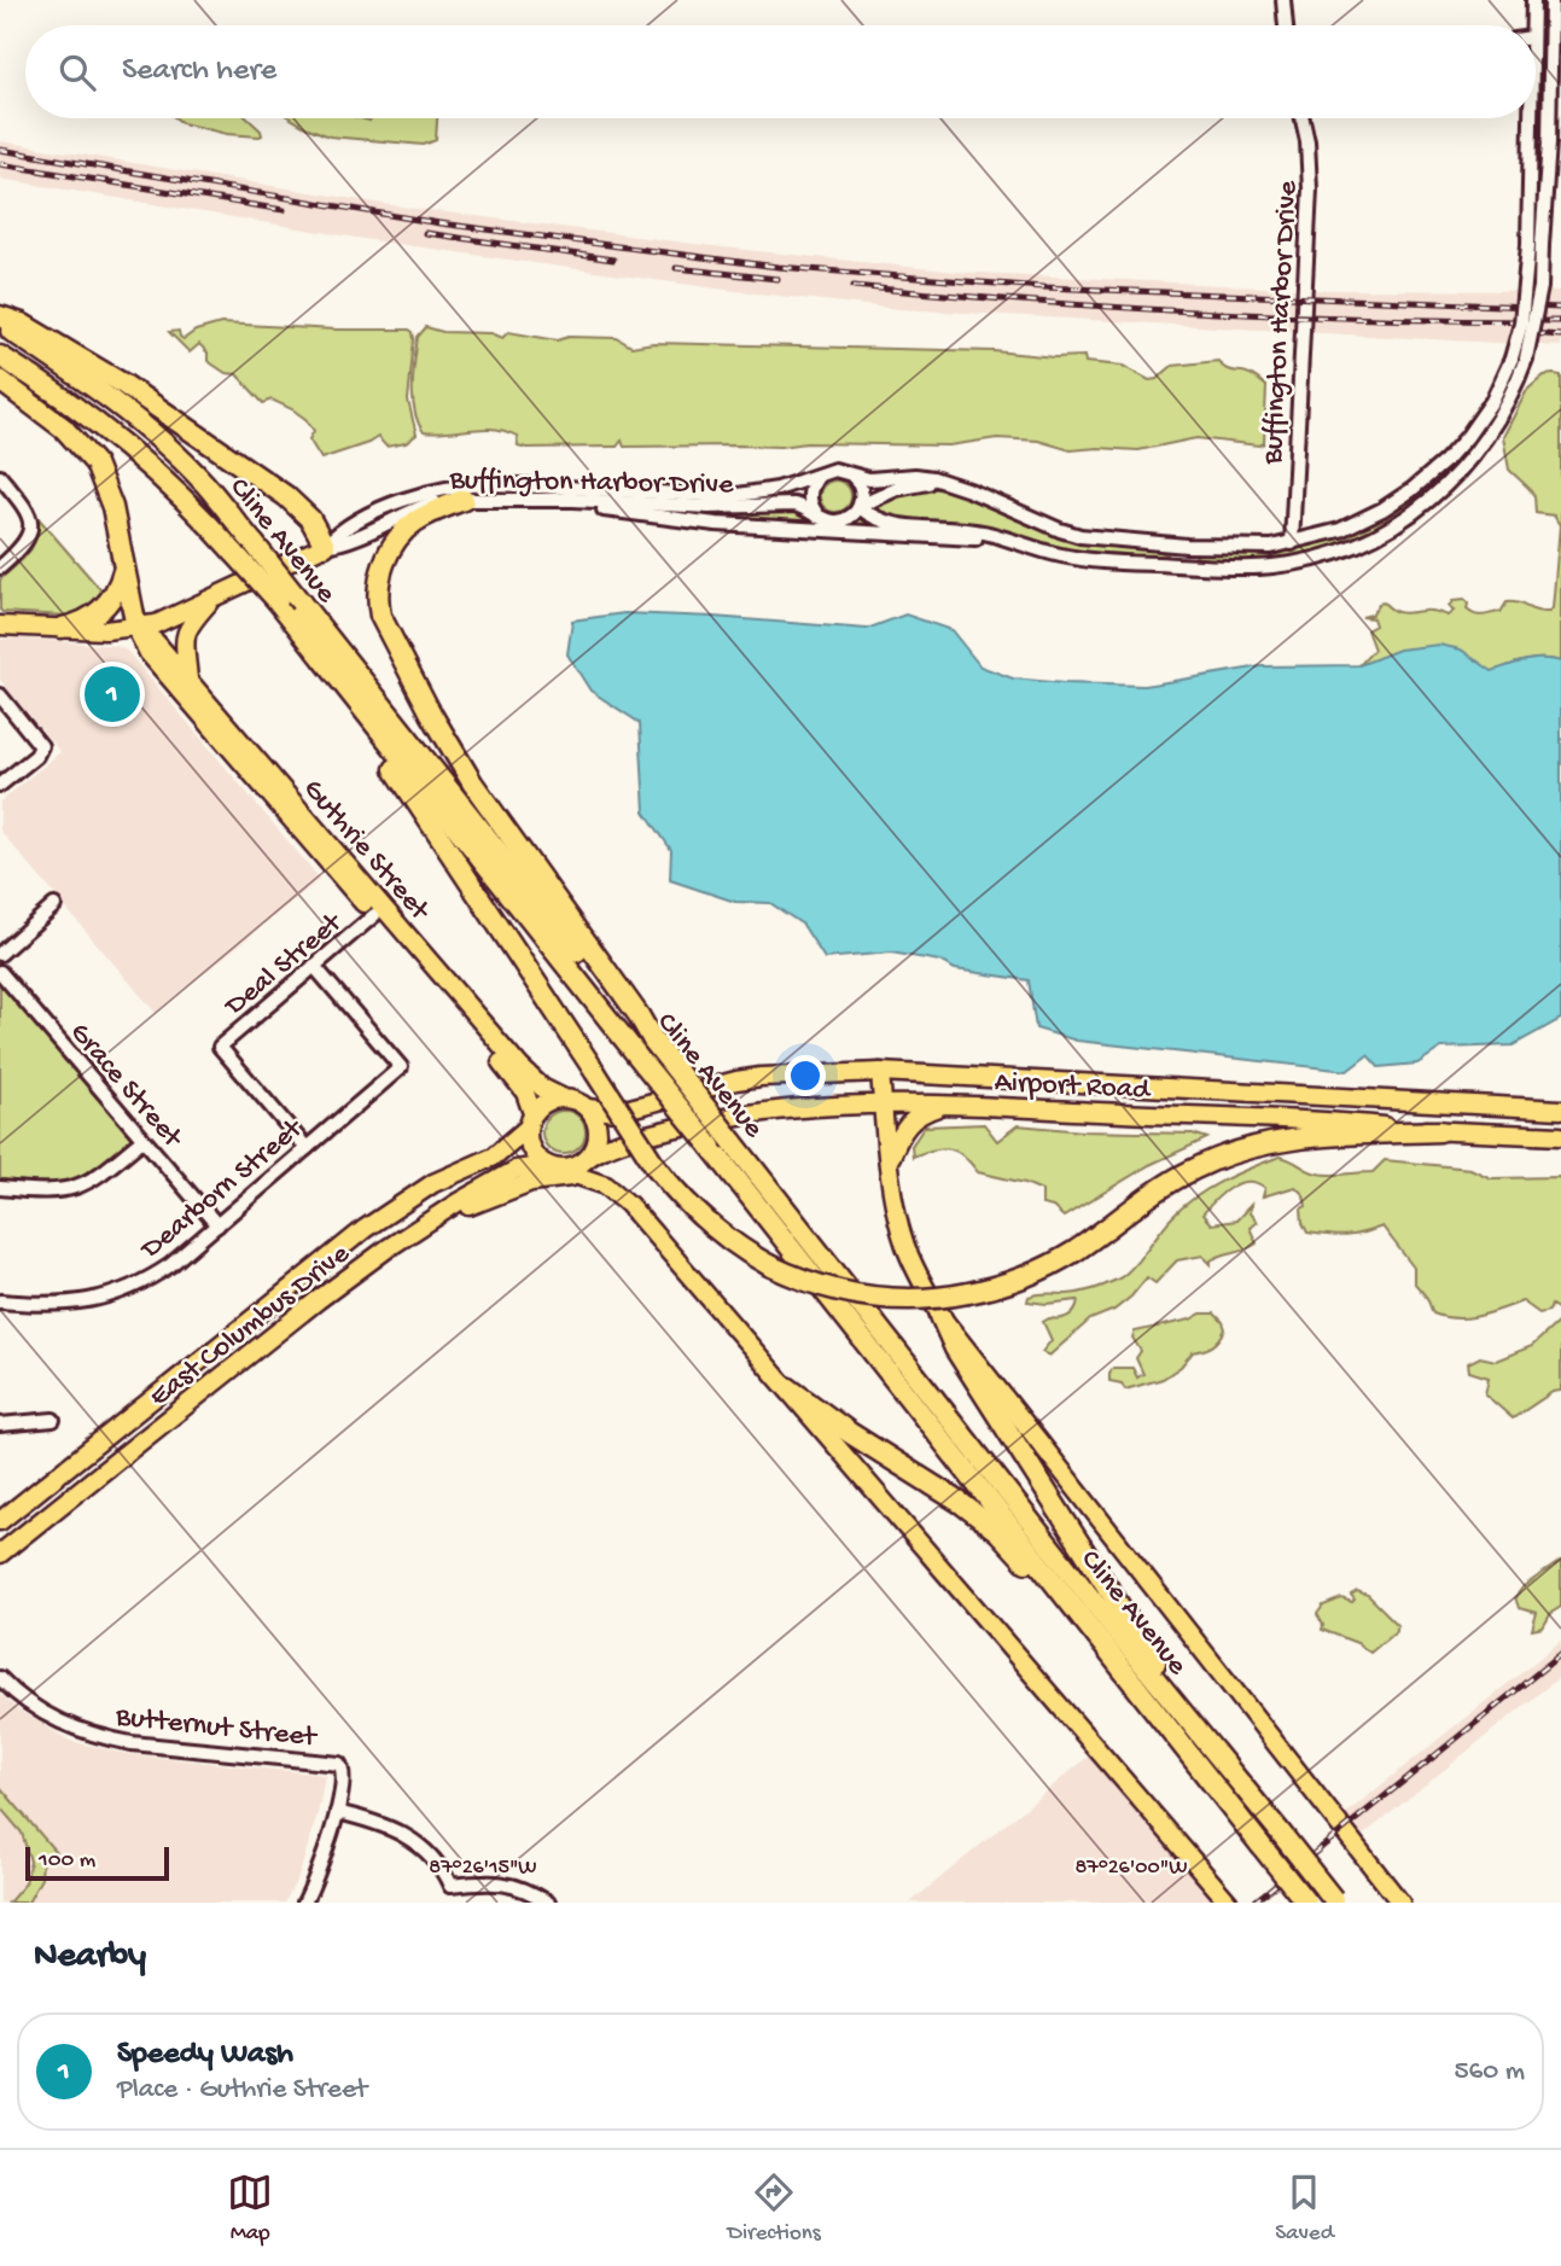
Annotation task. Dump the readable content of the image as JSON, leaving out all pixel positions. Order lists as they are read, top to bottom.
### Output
{
  "streets": {
    "highway": ["Cline Avenue"],
    "main road": ["Guthrie Street", "Airport Road", "East Columbus Drive"],
    "street": [
      "Buffington Harbor Drive",
      "Deal Street",
      "Grace Street",
      "Dearborn Street",
      "Butternut Street"
    ]
  },
  "crossings": [
    ["Cline Avenue", "Airport Road"],
    ["Guthrie Street", "Deal Street"],
    ["Guthrie Street", "Airport Road"],
    ["Guthrie Street", "East Columbus Drive"],
    ["Deal Street", "Dearborn Street"],
    ["Grace Street", "Dearborn Street"],
    ["Airport Road", "East Columbus Drive"]
  ],
  "scale_bar": "100 m",
  "page": {
    "search": "Search here",
    "pins": "1",
    "scale": "100 m",
    "heading": "Nearby",
    "list": [
      {
        "mark": "1",
        "name": "Speedy Wash",
        "note": "Place · Guthrie Street",
        "value": "560 m"
      }
    ],
    "nav": ["Map", "Directions", "Saved"]
  },
  "coordinates": ["87°26'15\"W", "87°26'00\"W"]
}
